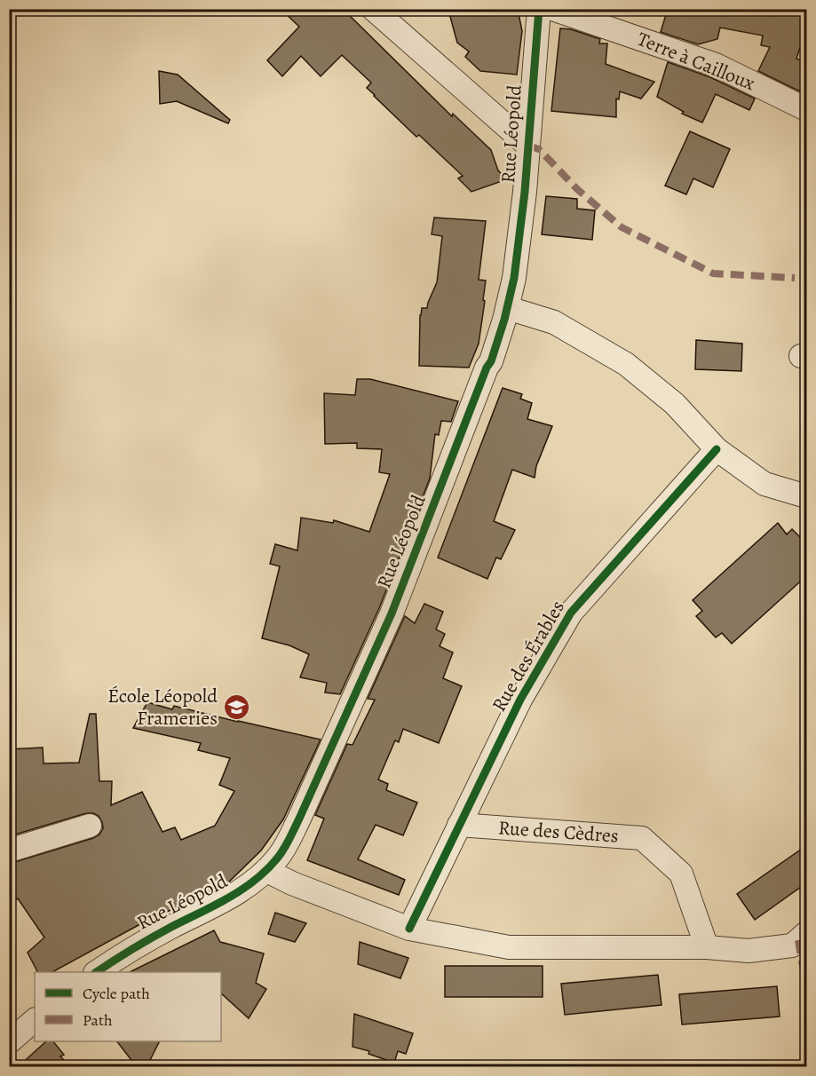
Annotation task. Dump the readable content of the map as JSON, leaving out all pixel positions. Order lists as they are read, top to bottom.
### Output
{
  "streets": {
    "street": [
      "Terre à Cailloux",
      "Rue Léopold",
      "Rue des Érables",
      "Rue des Cèdres"
    ]
  },
  "crossings": [
    ["Rue des Érables", "Rue des Cèdres"]
  ],
  "places": {
    "school or university": ["École Léopold Frameries"]
  },
  "legend": ["Cycle path", "Path"]
}
